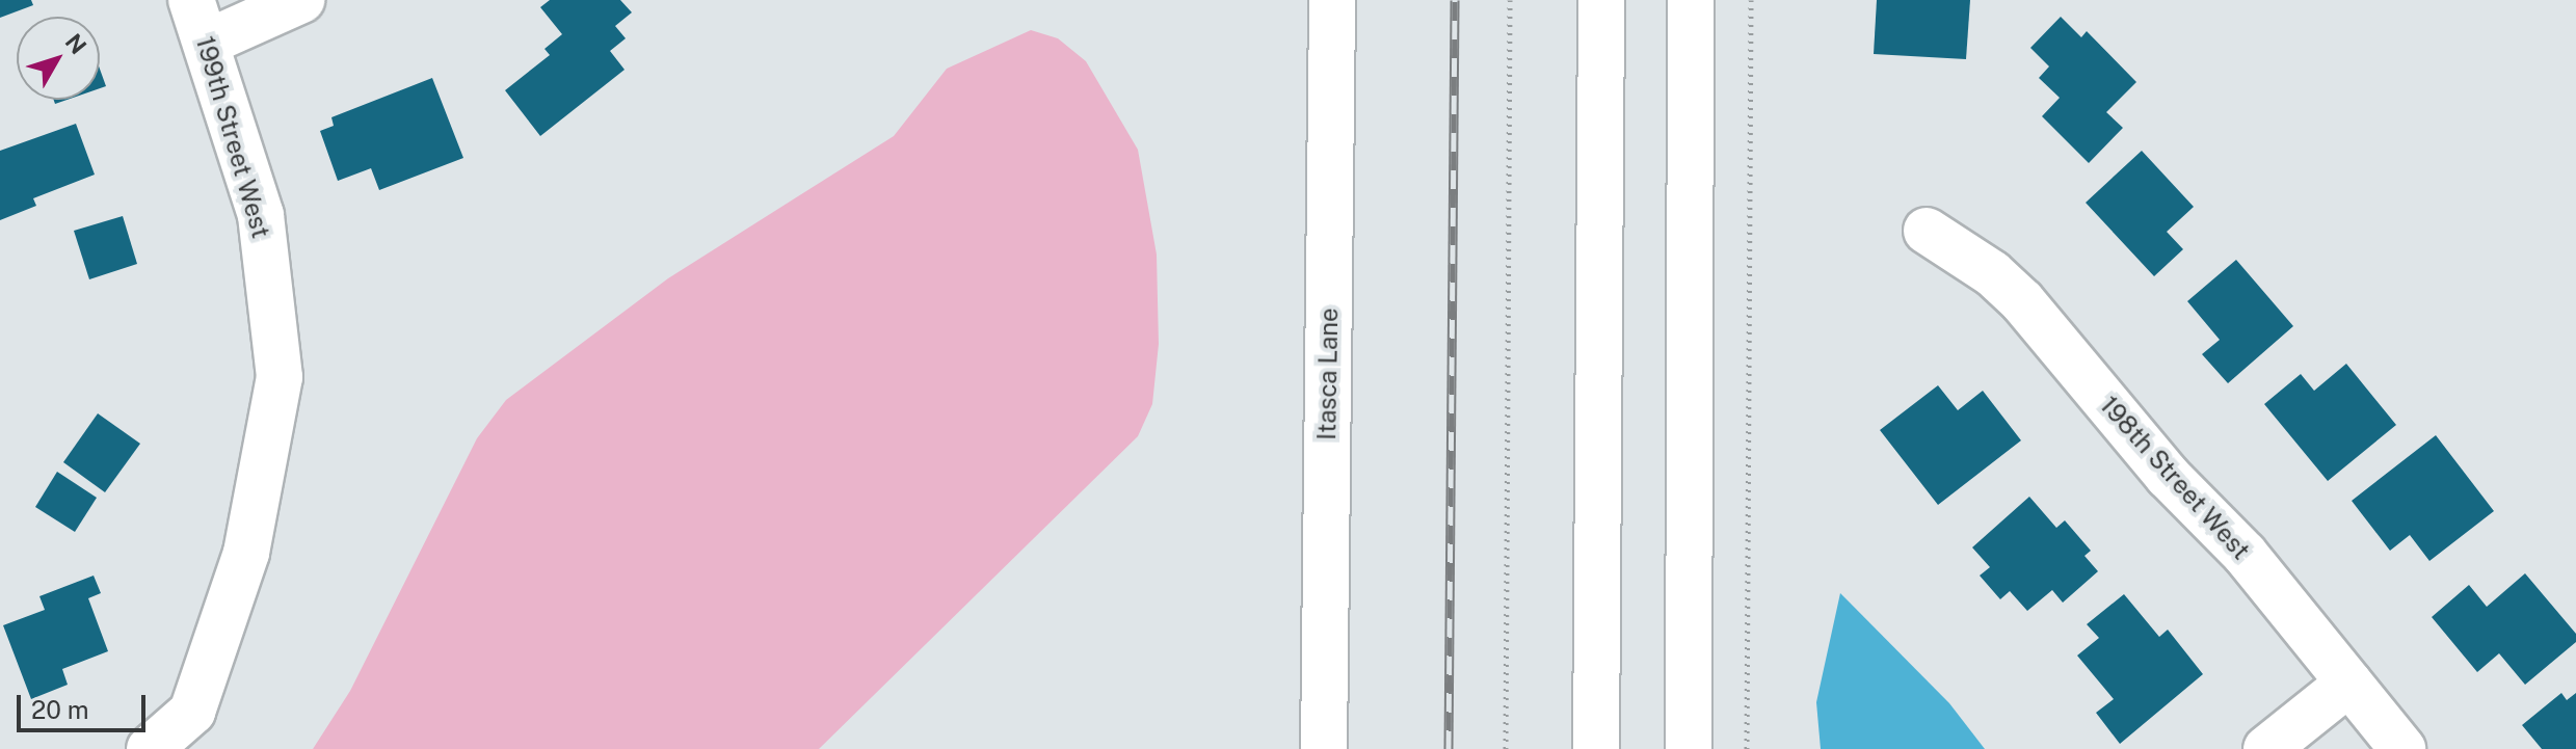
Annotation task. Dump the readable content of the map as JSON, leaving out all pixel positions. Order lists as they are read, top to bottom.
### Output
{
  "streets": {
    "street": ["199th Street West", "Itasca Lane", "198th Street West"]
  },
  "scale_bar": "20 m",
  "north": "top right"
}
